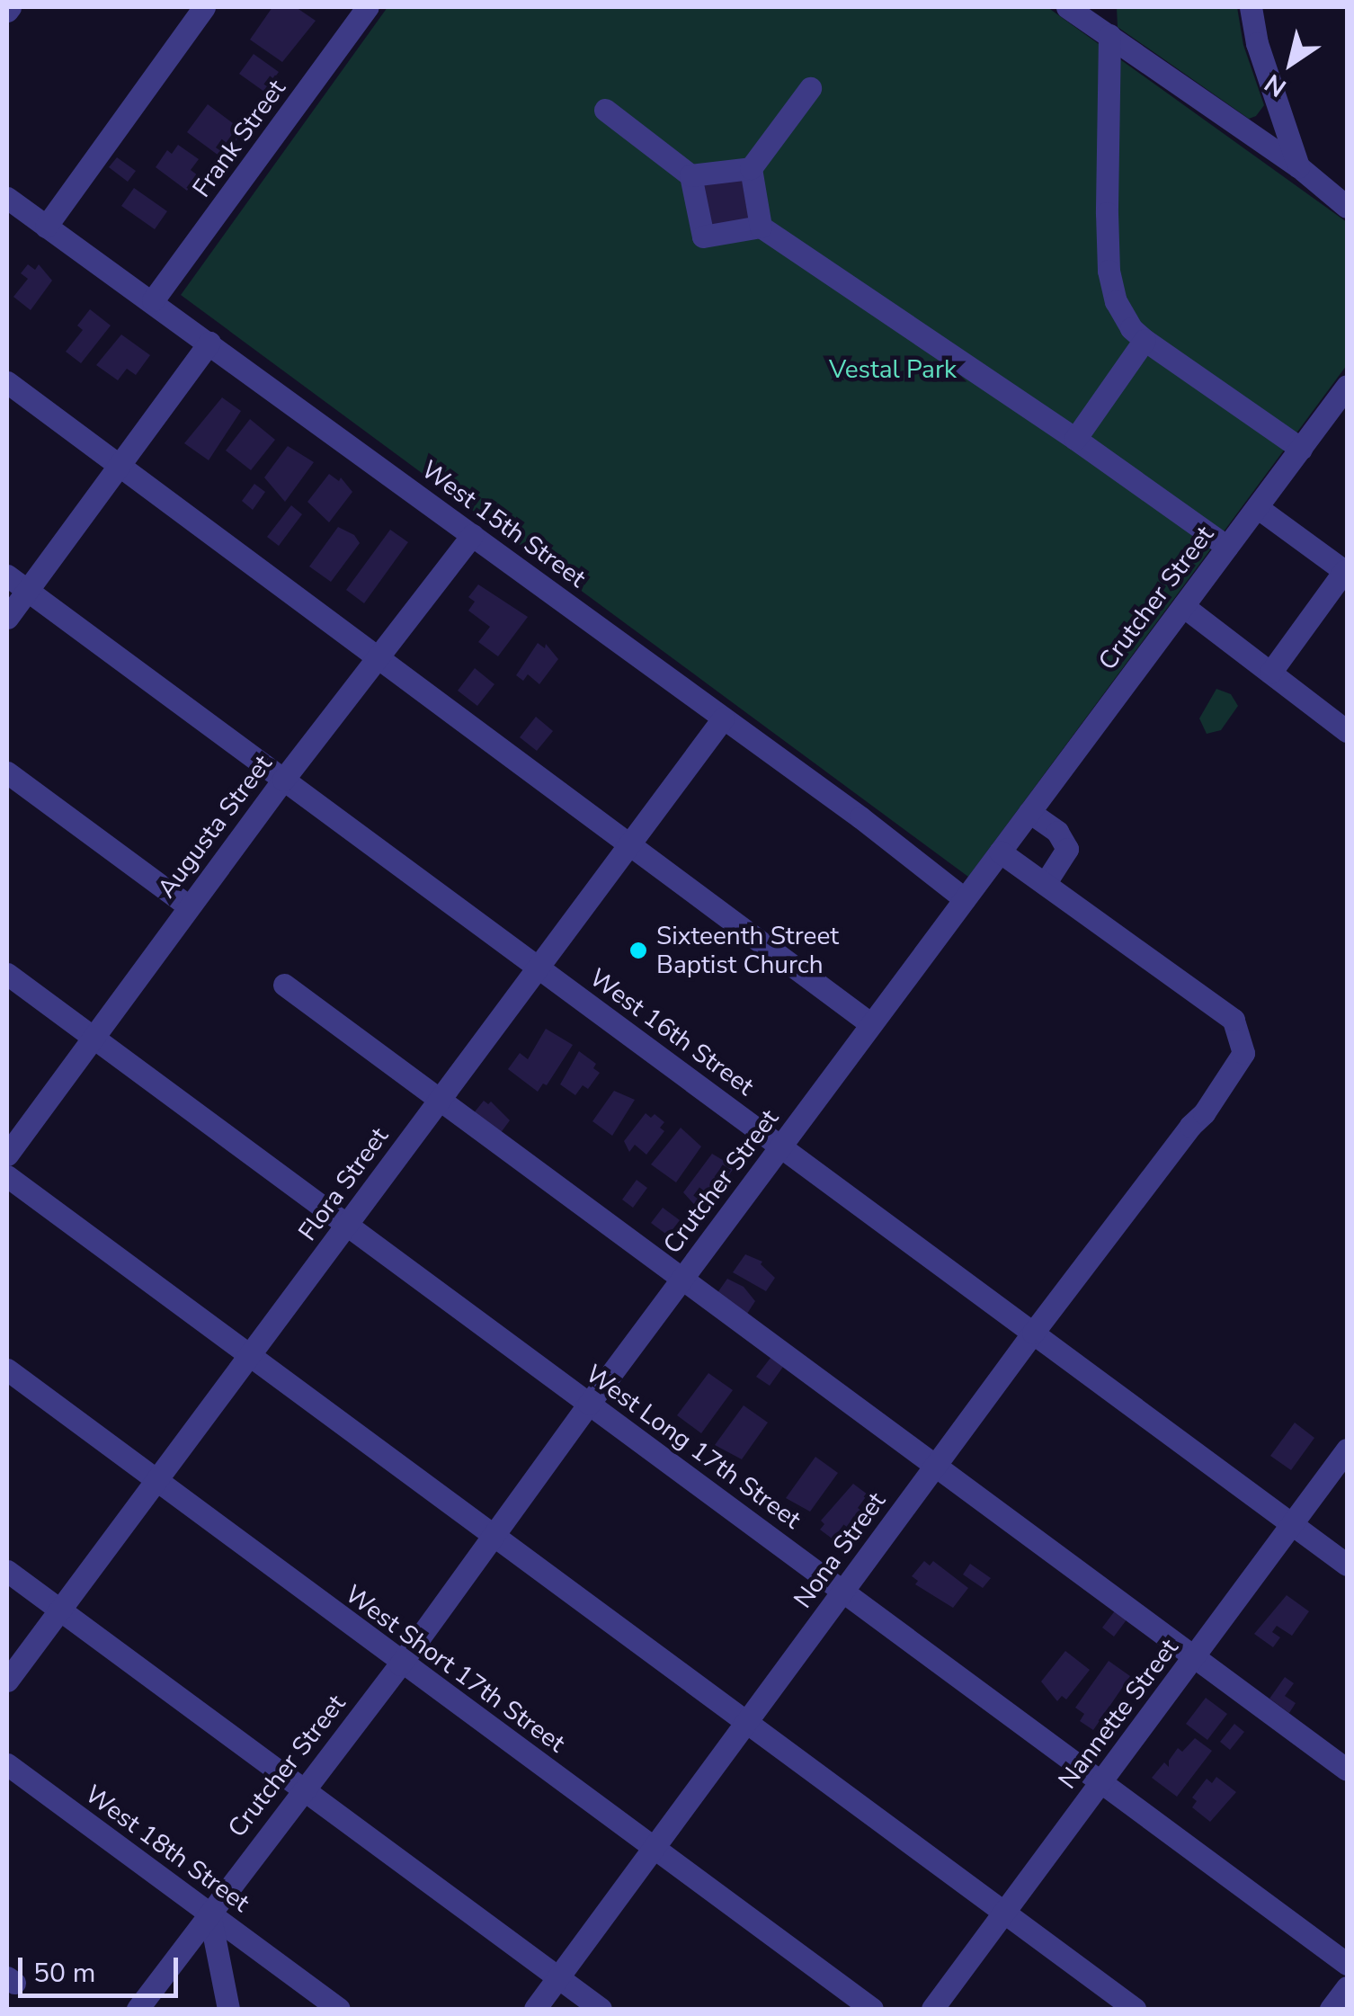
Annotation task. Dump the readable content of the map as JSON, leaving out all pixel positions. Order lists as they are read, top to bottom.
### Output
{
  "streets": {
    "street": [
      "Frank Street",
      "West 15th Street",
      "Crutcher Street",
      "Augusta Street",
      "West 16th Street",
      "Flora Street",
      "West Long 17th Street",
      "Nona Street",
      "West Short 17th Street",
      "Nannette Street",
      "West 18th Street"
    ]
  },
  "crossings": [
    ["Frank Street", "West 15th Street"],
    ["West 15th Street", "Crutcher Street"],
    ["West 15th Street", "Augusta Street"],
    ["West 15th Street", "Flora Street"],
    ["Crutcher Street", "West 16th Street"],
    ["Crutcher Street", "West Long 17th Street"],
    ["Crutcher Street", "West Short 17th Street"],
    ["Crutcher Street", "West 18th Street"],
    ["Augusta Street", "West 16th Street"],
    ["Augusta Street", "West Long 17th Street"],
    ["West 16th Street", "Flora Street"],
    ["West 16th Street", "Nona Street"],
    ["West 16th Street", "Nannette Street"],
    ["Flora Street", "West Long 17th Street"],
    ["Flora Street", "West Short 17th Street"],
    ["West Long 17th Street", "Nona Street"],
    ["West Long 17th Street", "Nannette Street"],
    ["Nona Street", "West Short 17th Street"]
  ],
  "parks": ["Vestal Park"],
  "places": ["Sixteenth Street Baptist Church"],
  "scale_bar": "50 m",
  "north": "bottom left"
}
